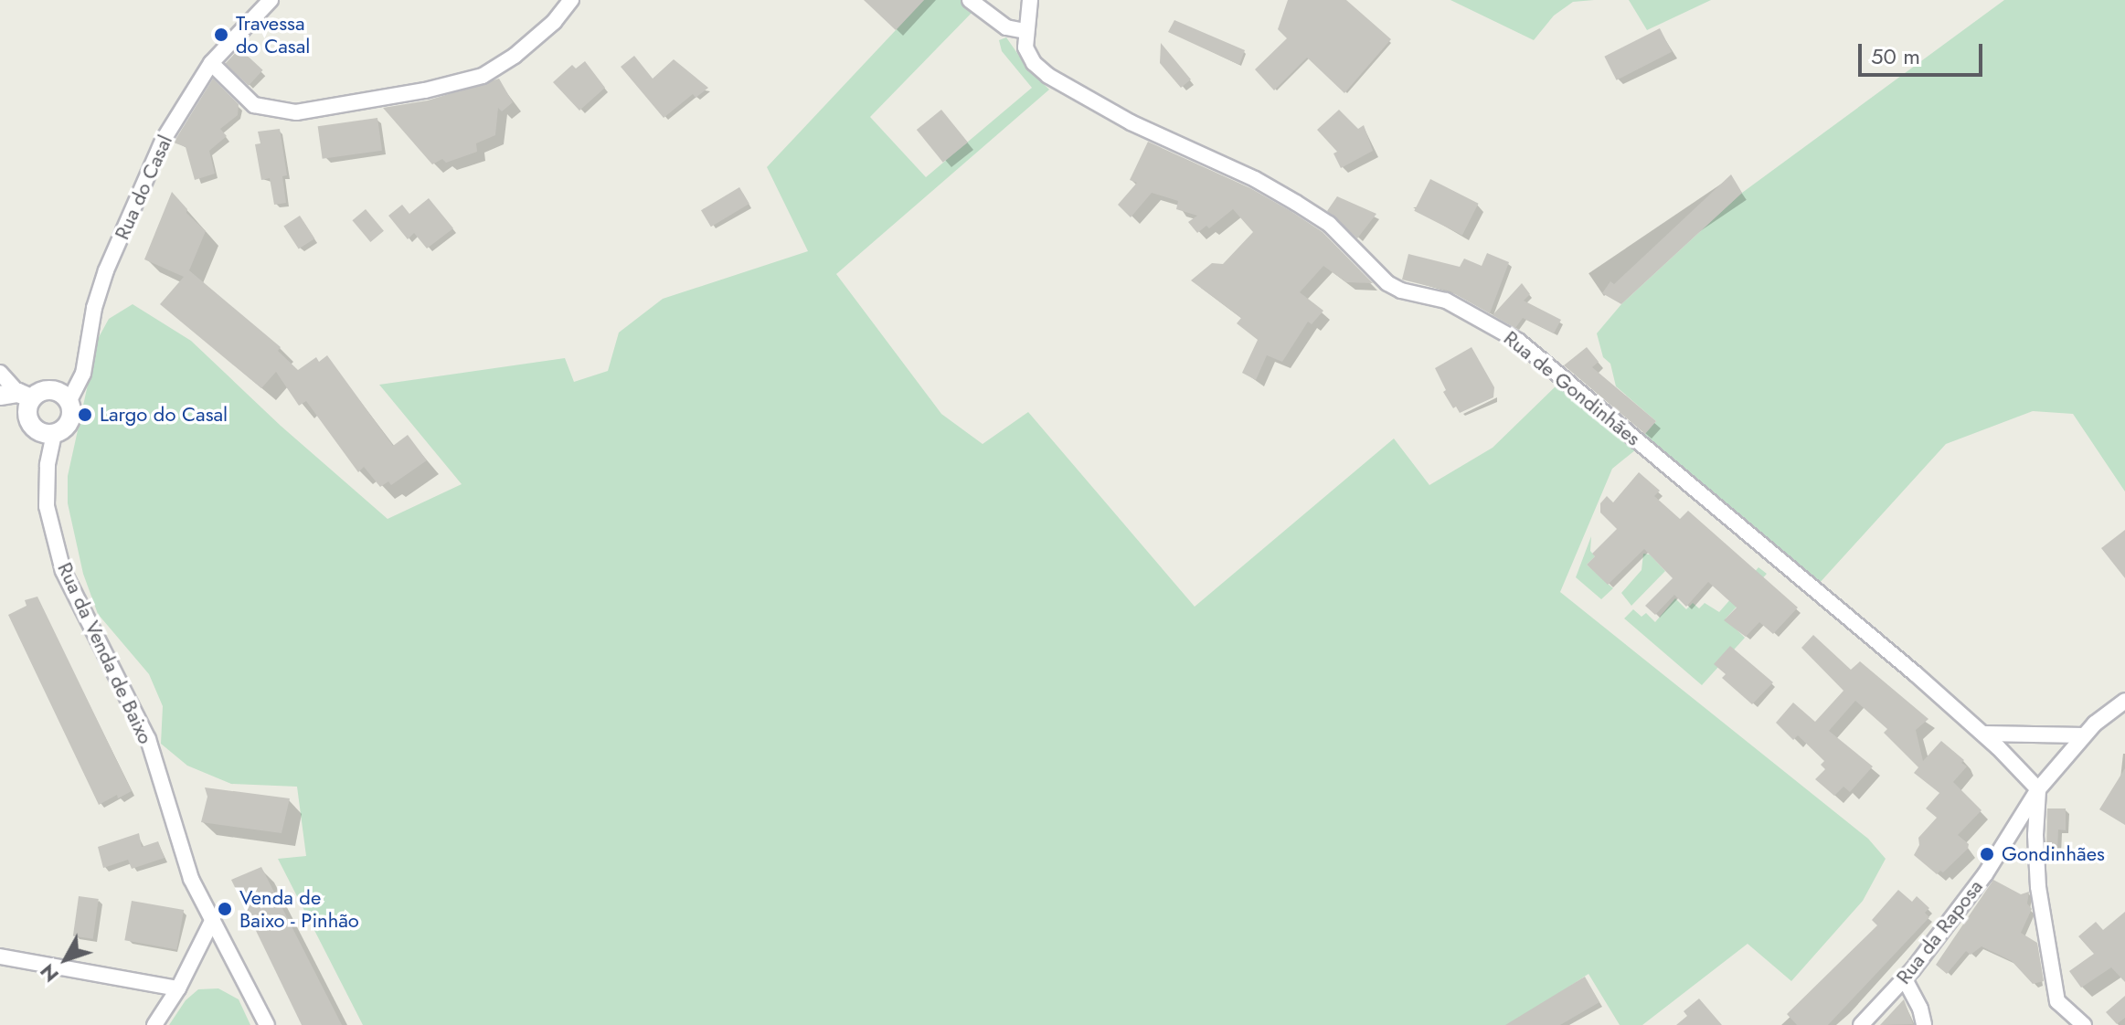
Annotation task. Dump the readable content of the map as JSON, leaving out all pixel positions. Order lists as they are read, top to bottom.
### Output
{
  "streets": {
    "street": [
      "Rua do Casal",
      "Rua de Gondinhães",
      "Rua da Venda de Baixo",
      "Rua da Raposa"
    ]
  },
  "crossings": [
    ["Rua de Gondinhães", "Rua da Raposa"]
  ],
  "places": [
    "Travessa do Casal",
    "Largo do Casal",
    "Gondinhães",
    "Venda de Baixo - Pinhão"
  ],
  "scale_bar": "50 m",
  "north": "bottom left"
}
